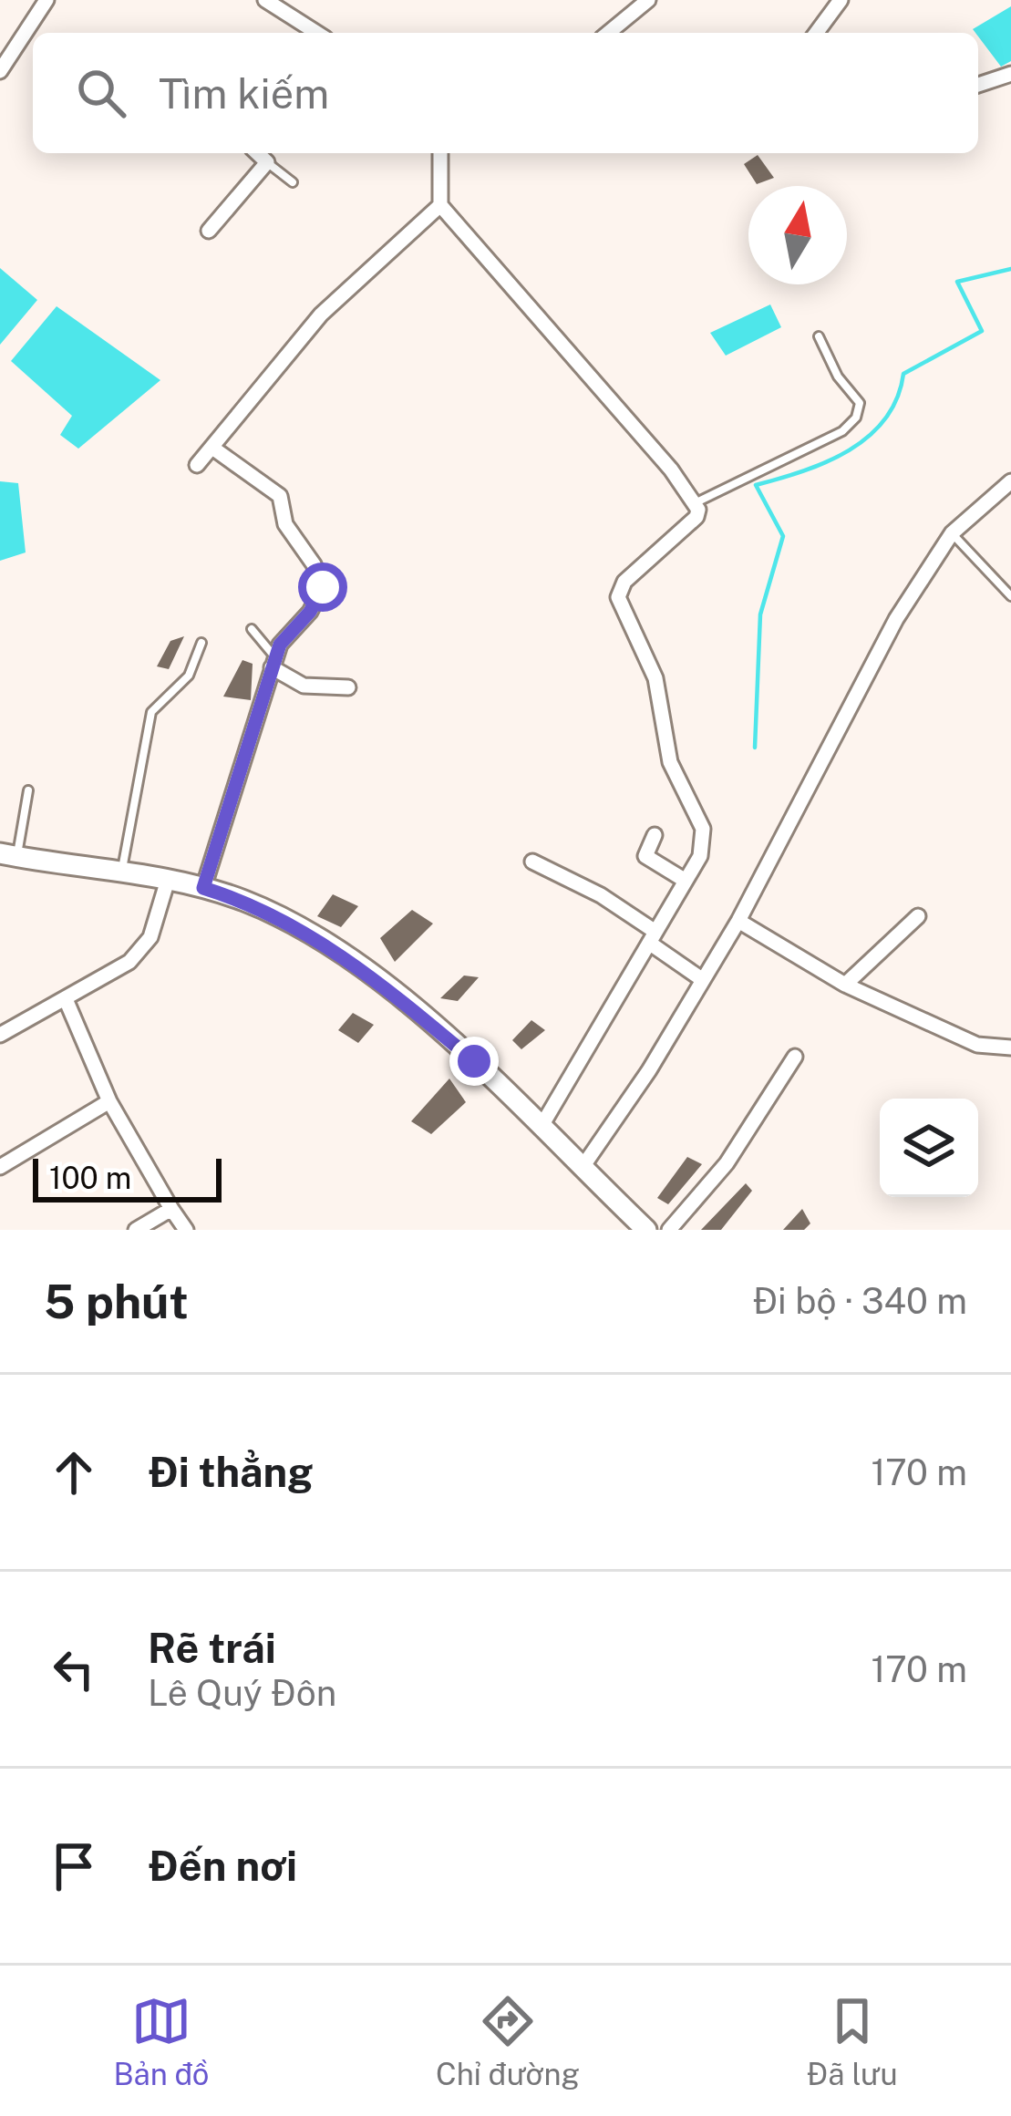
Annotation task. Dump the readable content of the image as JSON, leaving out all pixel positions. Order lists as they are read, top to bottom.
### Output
{
  "scale_bar": "100 m",
  "north": "top",
  "page": {
    "search": "Tìm kiếm",
    "scale": "100 m",
    "heading": ["5 phút", "Đi bộ · 340 m"],
    "list": [
      ["Đi thẳng", "170 m"],
      ["Rẽ trái", "Lê Quý Đôn", "170 m"],
      "Đến nơi"
    ],
    "nav": ["Bản đồ", "Chỉ đường", "Đã lưu"]
  }
}
